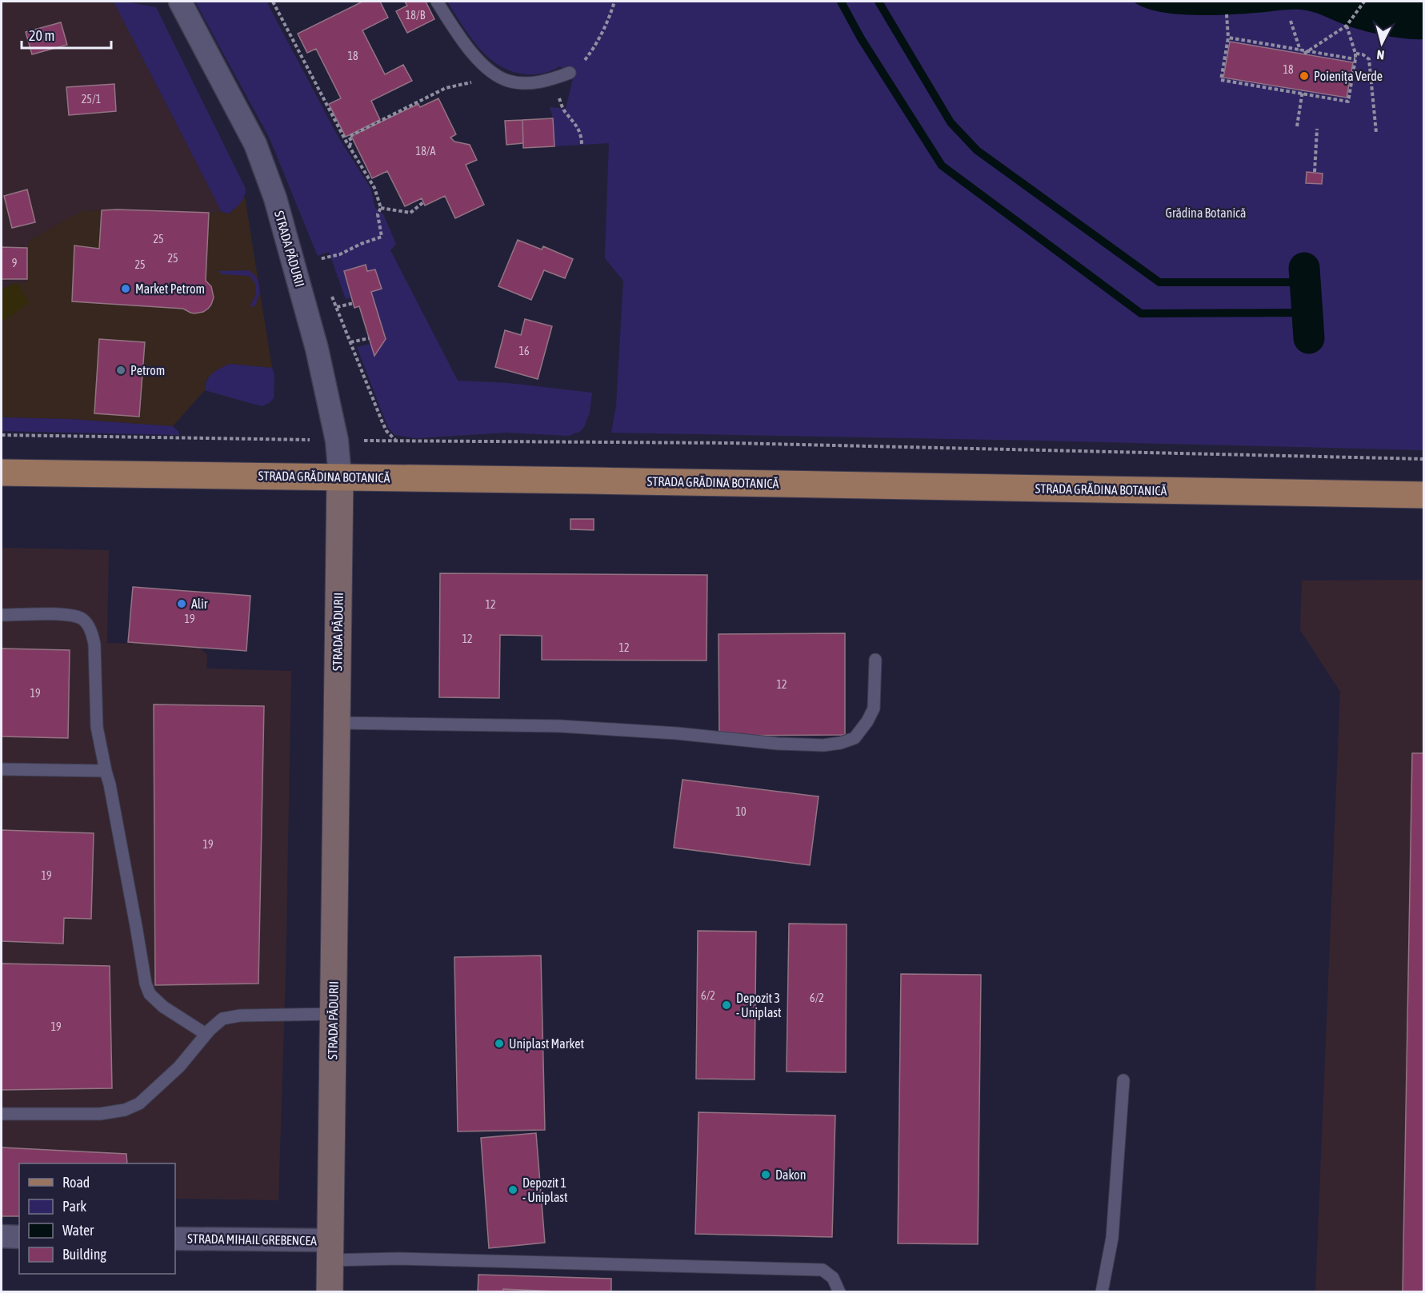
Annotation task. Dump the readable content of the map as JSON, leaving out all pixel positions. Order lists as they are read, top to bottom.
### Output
{
  "streets": {
    "main road": ["STRADA PĂDURII", "STRADA GRĂDINA BOTANICĂ"],
    "street": ["STRADA MIHAIL GREBENCEA"]
  },
  "crossings": [
    ["STRADA PĂDURII", "STRADA GRĂDINA BOTANICĂ"],
    ["STRADA PĂDURII", "STRADA MIHAIL GREBENCEA"]
  ],
  "parks": ["Grădina Botanică"],
  "places": [
    "Poienița Verde",
    "Market Petrom",
    "Petrom",
    "Alir",
    "Depozit 3 - Uniplast",
    "Uniplast Market",
    "Dakon",
    "Depozit 1 - Uniplast"
  ],
  "house_numbers": [
    "18/B",
    "18",
    "18",
    "25/1",
    "18/A",
    "25",
    "25",
    "9",
    "25",
    "16",
    "12",
    "19",
    "12",
    "12",
    "12",
    "19",
    "10",
    "19",
    "19",
    "6/2",
    "6/2",
    "19"
  ],
  "legend": [
    "Road",
    "Park",
    "Water",
    "Building"
  ],
  "scale_bar": "20 m",
  "north": "bottom"
}
